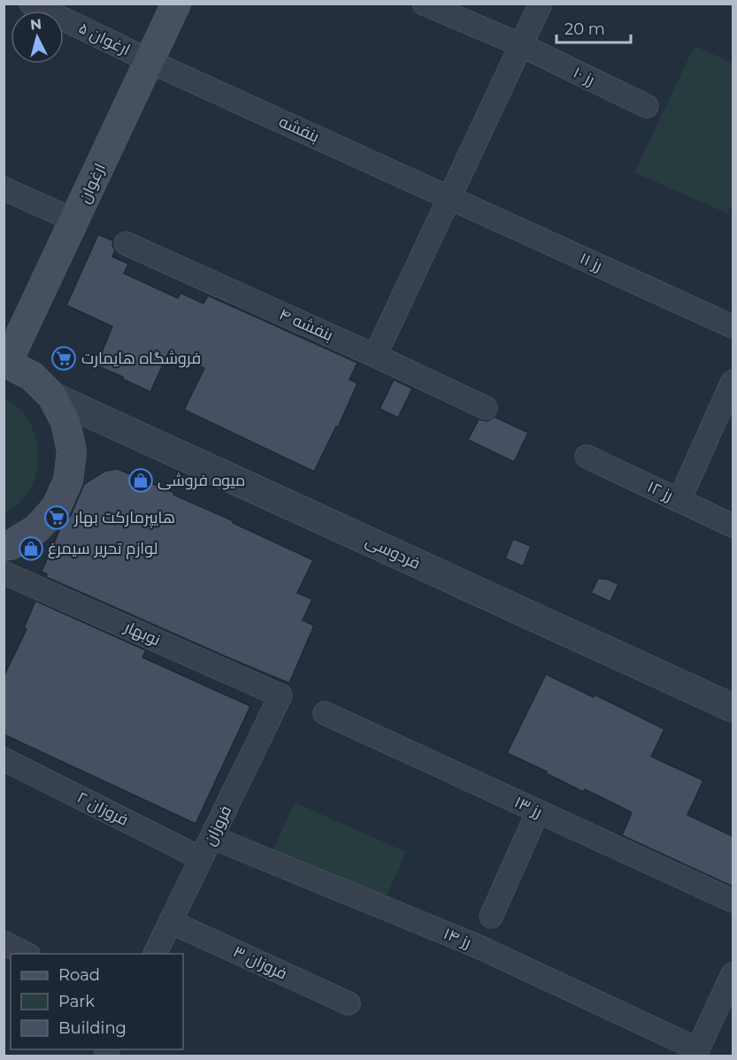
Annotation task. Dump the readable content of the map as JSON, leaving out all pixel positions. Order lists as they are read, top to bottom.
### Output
{
  "streets": {
    "main road": ["ارغوان"],
    "street": [
      "ارغوان ۵",
      "رز ۱۰",
      "بنفشه",
      "رز ۱۱",
      "بنفشه ۴",
      "رز ۱۲",
      "فردوسی",
      "نوبهار",
      "رز ۱۳",
      "فروزان ۲",
      "فروزان",
      "رز ۱۴",
      "فروزان ۳"
    ]
  },
  "crossings": [
    ["ارغوان ۵", "بنفشه"],
    ["ارغوان ۵", "ارغوان"],
    ["بنفشه", "ارغوان"],
    ["بنفشه", "رز ۱۱"],
    ["نوبهار", "فروزان"],
    ["فروزان ۲", "فروزان"],
    ["فروزان", "رز ۱۴"],
    ["فروزان", "فروزان ۳"]
  ],
  "places": {
    "supermarket": ["فروشگاه هایمارت", "هایپرمارکت بهار"],
    "shop": ["میوه فروشی", "لوازم تحریر سیمرغ"]
  },
  "legend": ["Road", "Park", "Building"],
  "scale_bar": "20 m",
  "north": "top"
}
